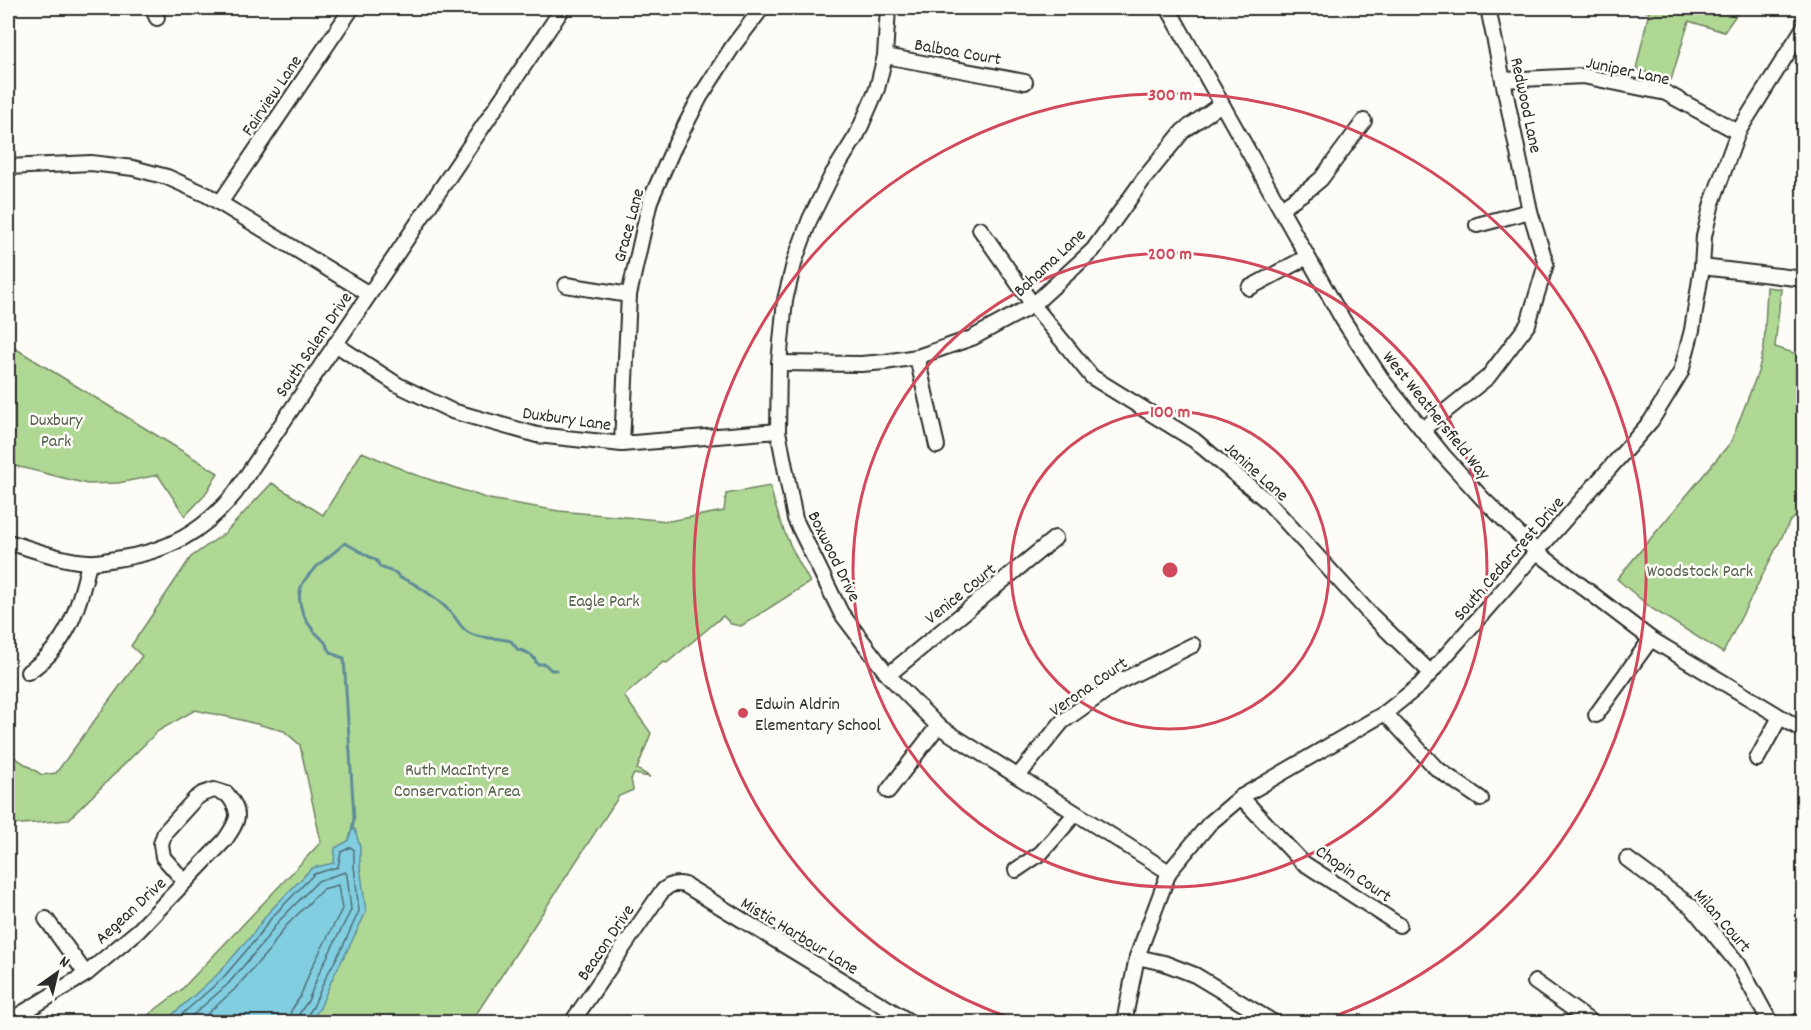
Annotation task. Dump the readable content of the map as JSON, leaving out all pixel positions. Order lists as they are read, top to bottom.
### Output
{
  "streets": {
    "street": [
      "Balboa Court",
      "Juniper Lane",
      "Fairview Lane",
      "Redwood Lane",
      "Grace Lane",
      "Bahama Lane",
      "South Salem Drive",
      "West Weathersfield Way",
      "Duxbury Lane",
      "Janine Lane",
      "Boxwood Drive",
      "South Cedarcrest Drive",
      "Venice Court",
      "Verona Court",
      "Chopin Court",
      "Aegean Drive",
      "Milan Court",
      "Mistic Harbour Lane",
      "Beacon Drive"
    ]
  },
  "crossings": [
    ["Balboa Court", "Boxwood Drive"],
    ["Juniper Lane", "Redwood Lane"],
    ["Juniper Lane", "South Cedarcrest Drive"],
    ["Redwood Lane", "West Weathersfield Way"],
    ["Grace Lane", "Duxbury Lane"],
    ["Bahama Lane", "West Weathersfield Way"],
    ["Bahama Lane", "Janine Lane"],
    ["Bahama Lane", "Boxwood Drive"],
    ["South Salem Drive", "Duxbury Lane"],
    ["West Weathersfield Way", "South Cedarcrest Drive"],
    ["Duxbury Lane", "Boxwood Drive"],
    ["Janine Lane", "South Cedarcrest Drive"],
    ["Boxwood Drive", "South Cedarcrest Drive"],
    ["Boxwood Drive", "Venice Court"],
    ["Boxwood Drive", "Verona Court"],
    ["South Cedarcrest Drive", "Chopin Court"],
    ["Mistic Harbour Lane", "Beacon Drive"]
  ],
  "parks": [
    "Duxbury Park",
    "Woodstock Park",
    "Eagle Park",
    "Ruth MacIntyre Conservation Area"
  ],
  "places": ["Edwin Aldrin Elementary School"],
  "north": "top right",
  "rings": ["300 m", "200 m", "100 m"]
}
